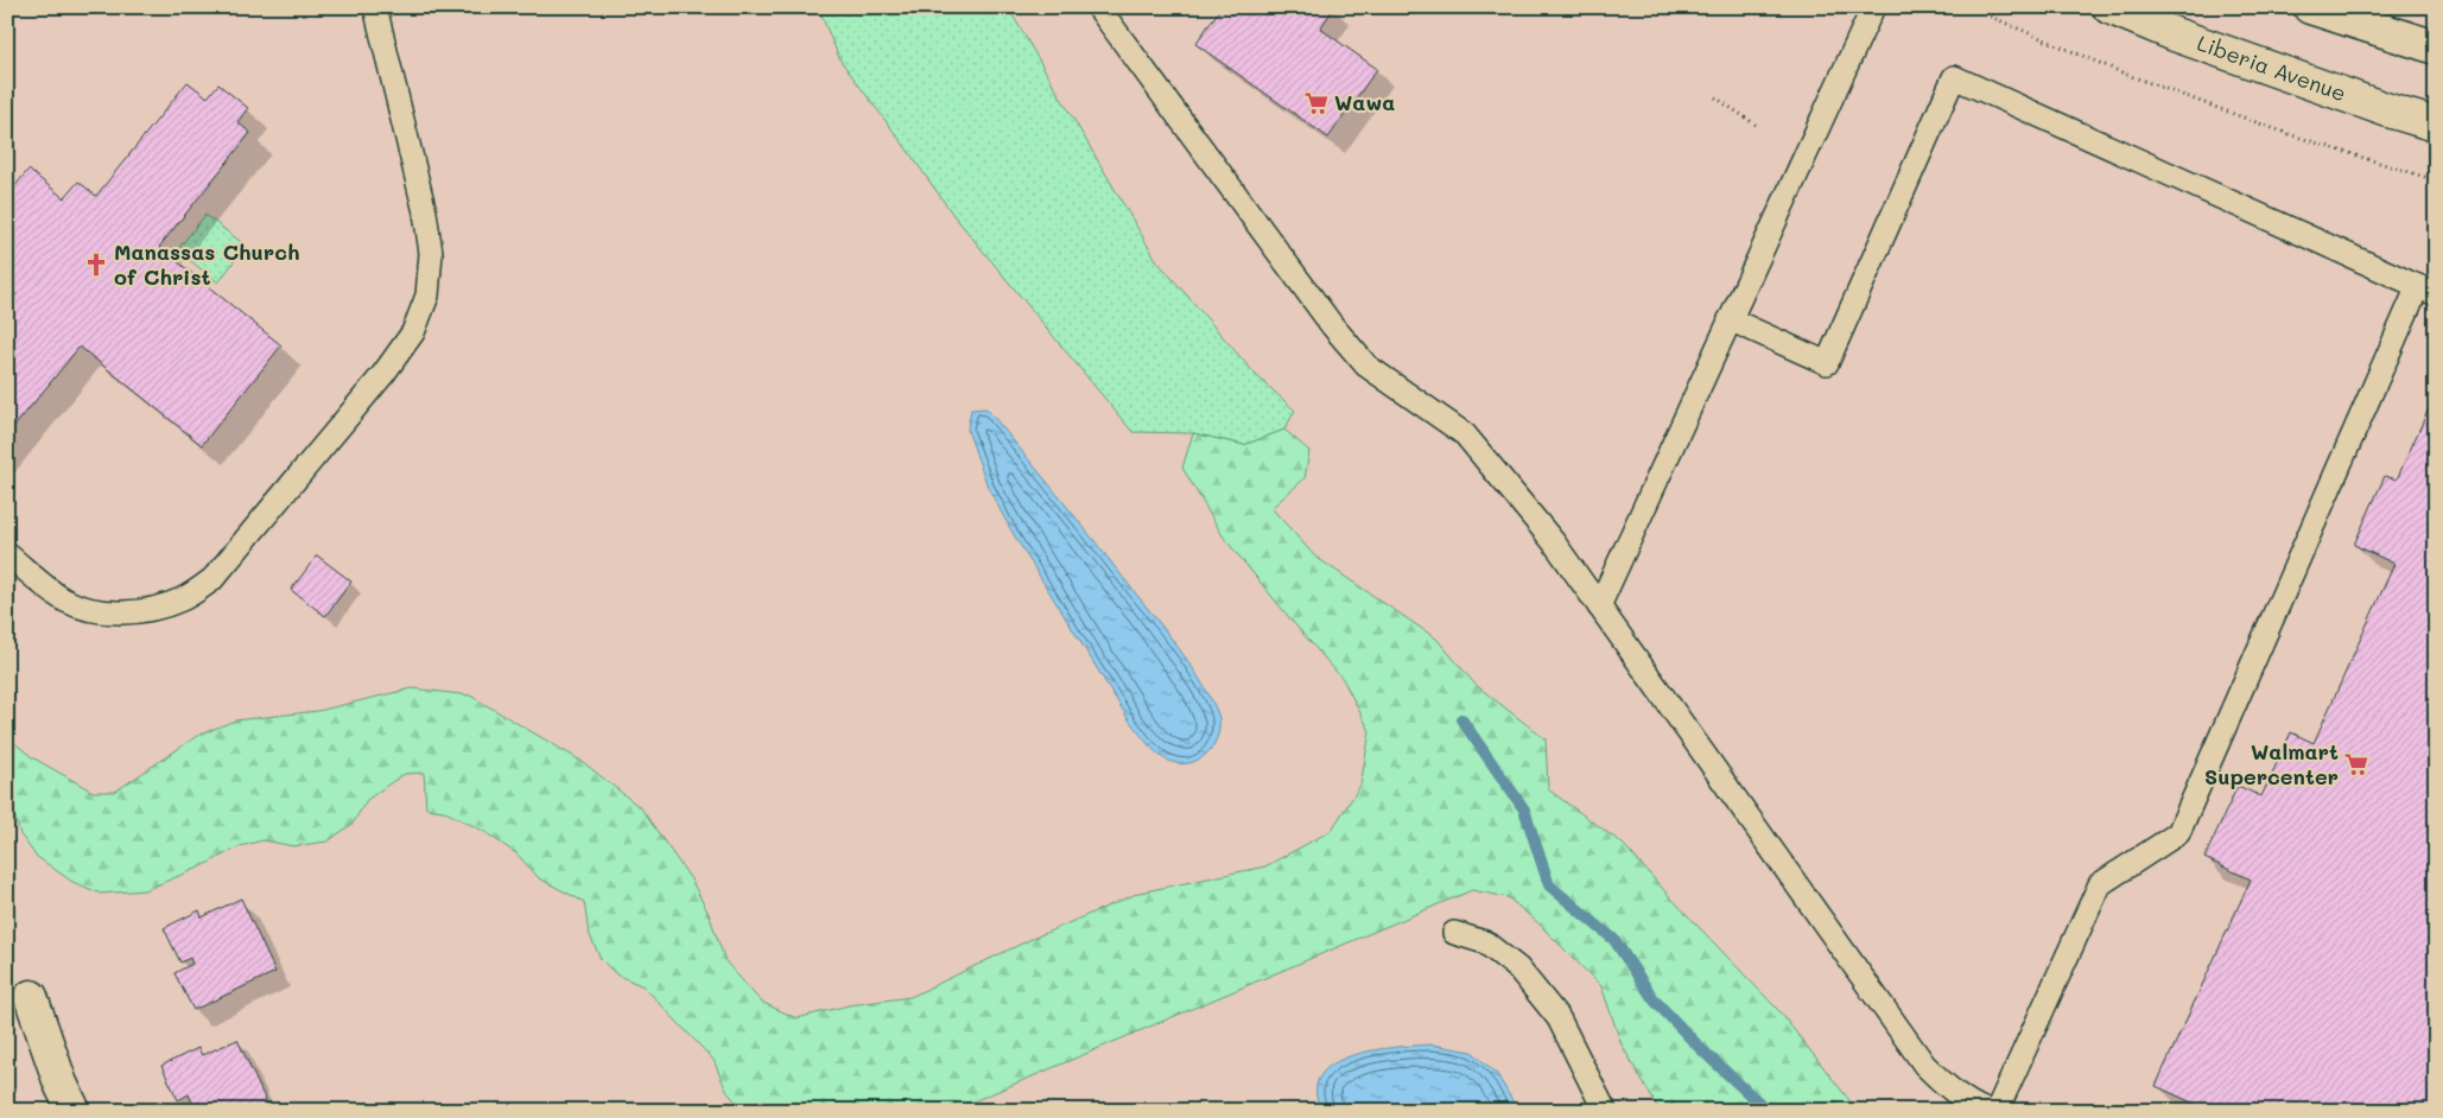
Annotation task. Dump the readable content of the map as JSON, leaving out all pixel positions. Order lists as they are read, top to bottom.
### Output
{
  "streets": {
    "main road": ["Liberia Avenue"]
  },
  "places": {
    "supermarket": ["Wawa", "Walmart Supercenter"],
    "church": ["Manassas Church of Christ"]
  }
}
